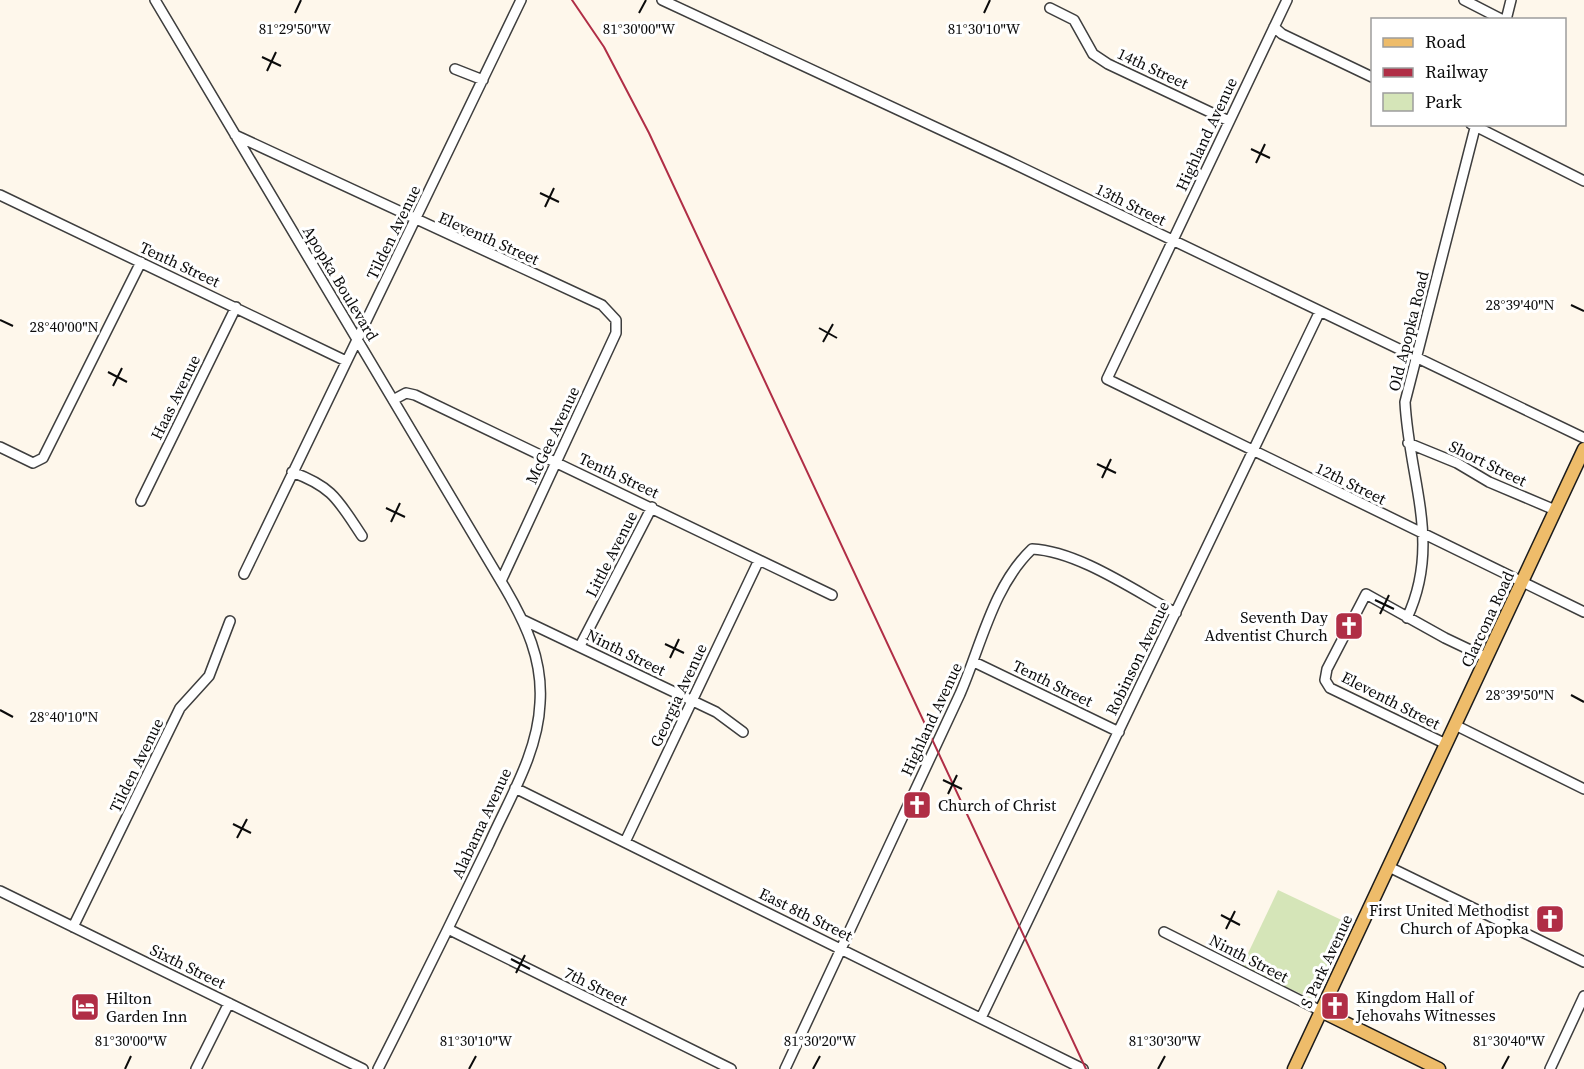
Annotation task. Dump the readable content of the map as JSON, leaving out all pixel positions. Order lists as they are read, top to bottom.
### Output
{
  "streets": {
    "main road": ["Clarcona Road", "S Park Avenue"],
    "street": [
      "14th Street",
      "Highland Avenue",
      "13th Street",
      "Tilden Avenue",
      "Eleventh Street",
      "Tenth Street",
      "Apopka Boulevard",
      "Old Apopka Road",
      "Haas Avenue",
      "McGee Avenue",
      "Short Street",
      "12th Street",
      "Little Avenue",
      "Ninth Street",
      "Robinson Avenue",
      "Georgia Avenue",
      "Alabama Avenue",
      "East 8th Street",
      "Sixth Street",
      "7th Street"
    ]
  },
  "crossings": [
    ["14th Street", "Highland Avenue"],
    ["Highland Avenue", "13th Street"],
    ["Highland Avenue", "Tenth Street"],
    ["Highland Avenue", "12th Street"],
    ["Highland Avenue", "Robinson Avenue"],
    ["Highland Avenue", "East 8th Street"],
    ["13th Street", "Old Apopka Road"],
    ["13th Street", "Robinson Avenue"],
    ["Tilden Avenue", "Eleventh Street"],
    ["Tilden Avenue", "Tenth Street"],
    ["Tilden Avenue", "Apopka Boulevard"],
    ["Tilden Avenue", "Sixth Street"],
    ["Eleventh Street", "Apopka Boulevard"],
    ["Eleventh Street", "Old Apopka Road"],
    ["Eleventh Street", "McGee Avenue"],
    ["Eleventh Street", "Clarcona Road"],
    ["Tenth Street", "Apopka Boulevard"],
    ["Tenth Street", "Haas Avenue"],
    ["Tenth Street", "McGee Avenue"],
    ["Tenth Street", "Little Avenue"],
    ["Tenth Street", "Robinson Avenue"],
    ["Tenth Street", "Georgia Avenue"],
    ["Apopka Boulevard", "McGee Avenue"],
    ["Apopka Boulevard", "Alabama Avenue"],
    ["Old Apopka Road", "Short Street"],
    ["Old Apopka Road", "12th Street"],
    ["McGee Avenue", "Alabama Avenue"],
    ["Short Street", "Clarcona Road"],
    ["12th Street", "Clarcona Road"],
    ["12th Street", "Robinson Avenue"],
    ["Little Avenue", "Ninth Street"],
    ["Clarcona Road", "S Park Avenue"],
    ["Ninth Street", "Georgia Avenue"],
    ["Ninth Street", "Alabama Avenue"],
    ["Ninth Street", "S Park Avenue"],
    ["Robinson Avenue", "East 8th Street"],
    ["Georgia Avenue", "East 8th Street"],
    ["Alabama Avenue", "East 8th Street"],
    ["Alabama Avenue", "7th Street"]
  ],
  "places": {
    "church": [
      "Seventh Day Adventist Church",
      "Church of Christ",
      "First United Methodist Church of Apopka",
      "Kingdom Hall of Jehovahs Witnesses"
    ],
    "hotel": ["Hilton Garden Inn"]
  },
  "legend": ["Road", "Railway", "Park"],
  "coordinates": [
    "81°29'50\"W",
    "81°30'00\"W",
    "81°30'10\"W",
    "28°39'40\"N",
    "28°40'00\"N",
    "28°39'50\"N",
    "28°40'10\"N",
    "81°30'20\"W",
    "81°30'30\"W",
    "81°30'40\"W"
  ]
}
